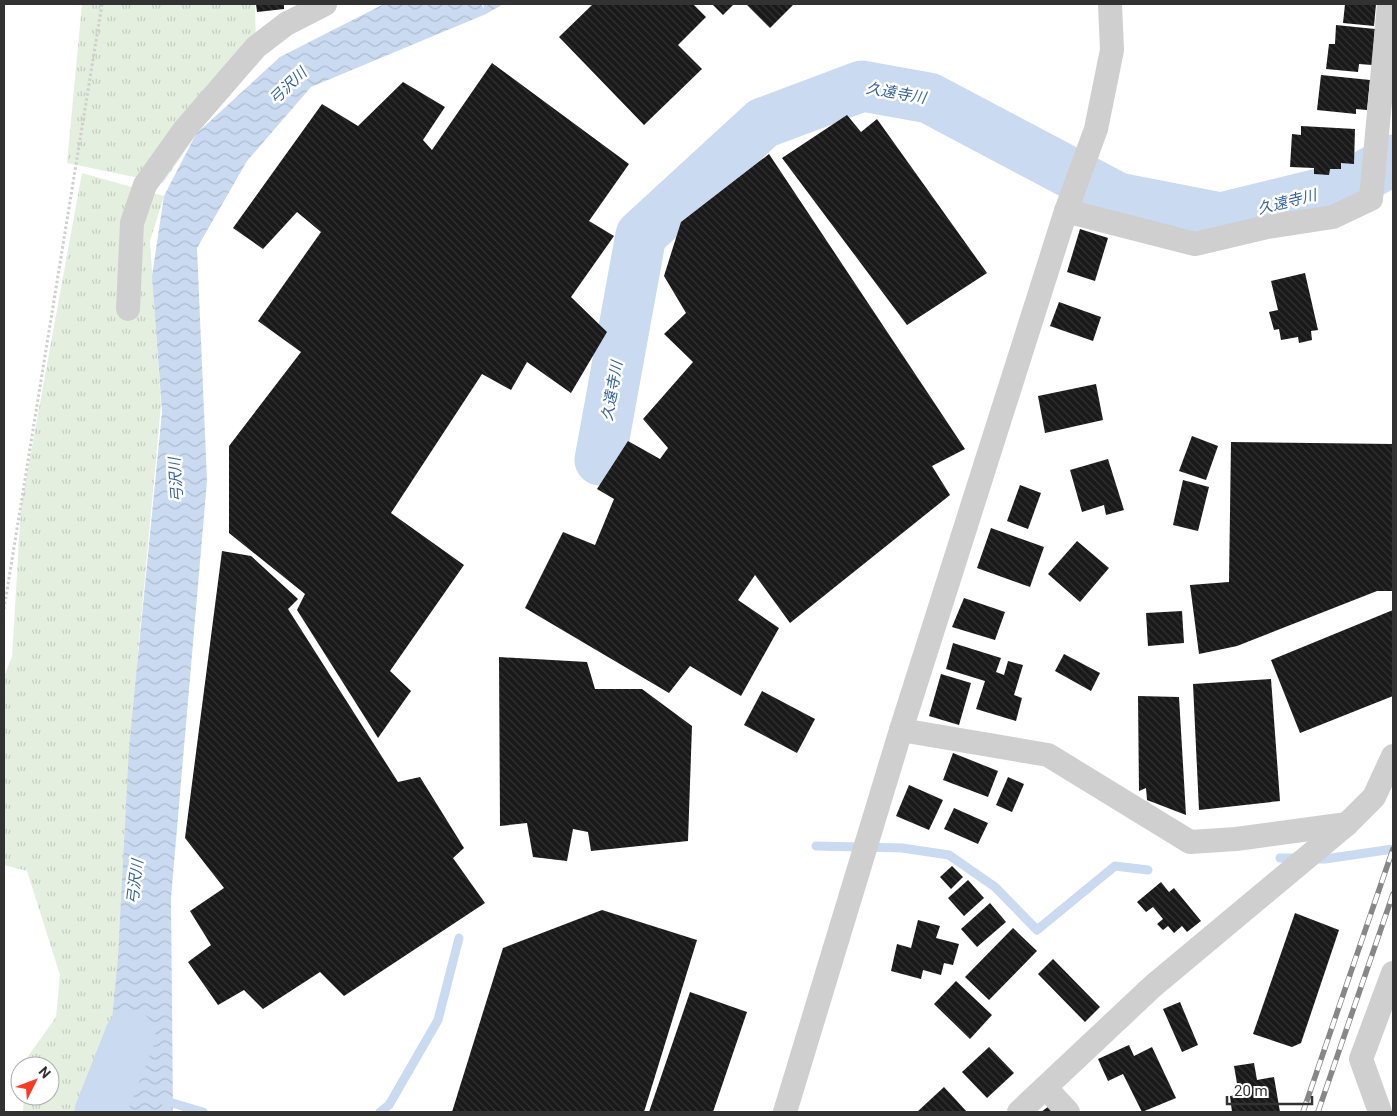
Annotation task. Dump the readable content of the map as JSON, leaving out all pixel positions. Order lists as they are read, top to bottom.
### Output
{
  "water": ["弓沢川", "久遠寺川"],
  "scale_bar": "20 m",
  "north": "top right"
}
